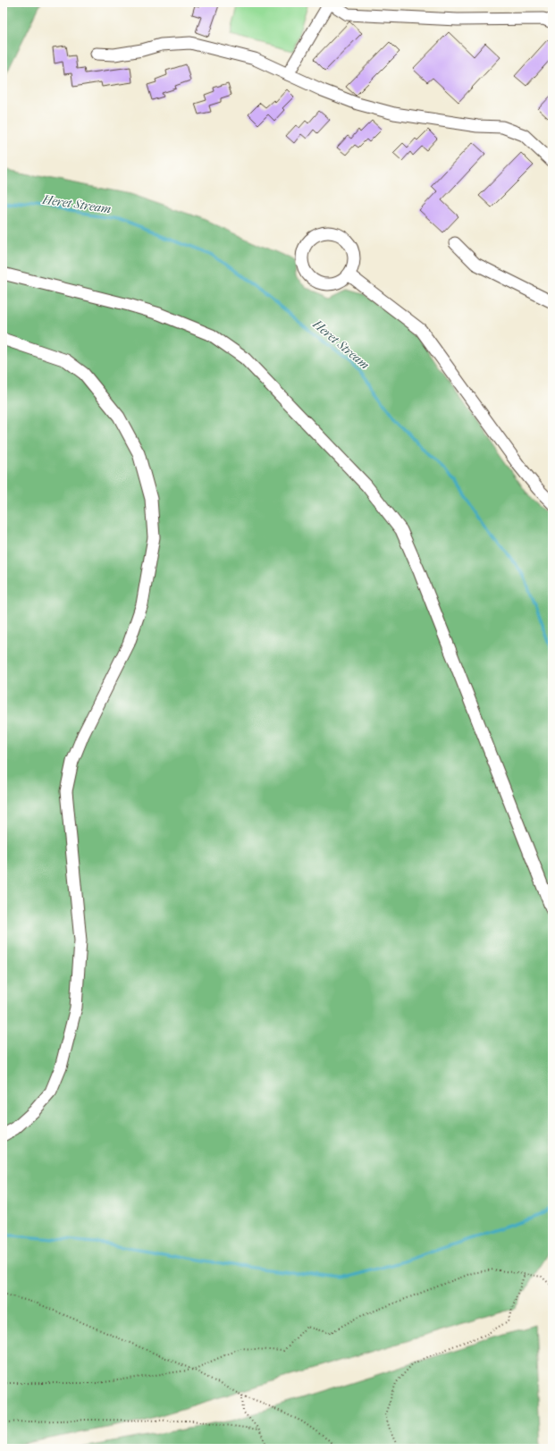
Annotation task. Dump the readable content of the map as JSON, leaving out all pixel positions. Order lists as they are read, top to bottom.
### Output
{
  "water": ["Heret Stream"]
}
